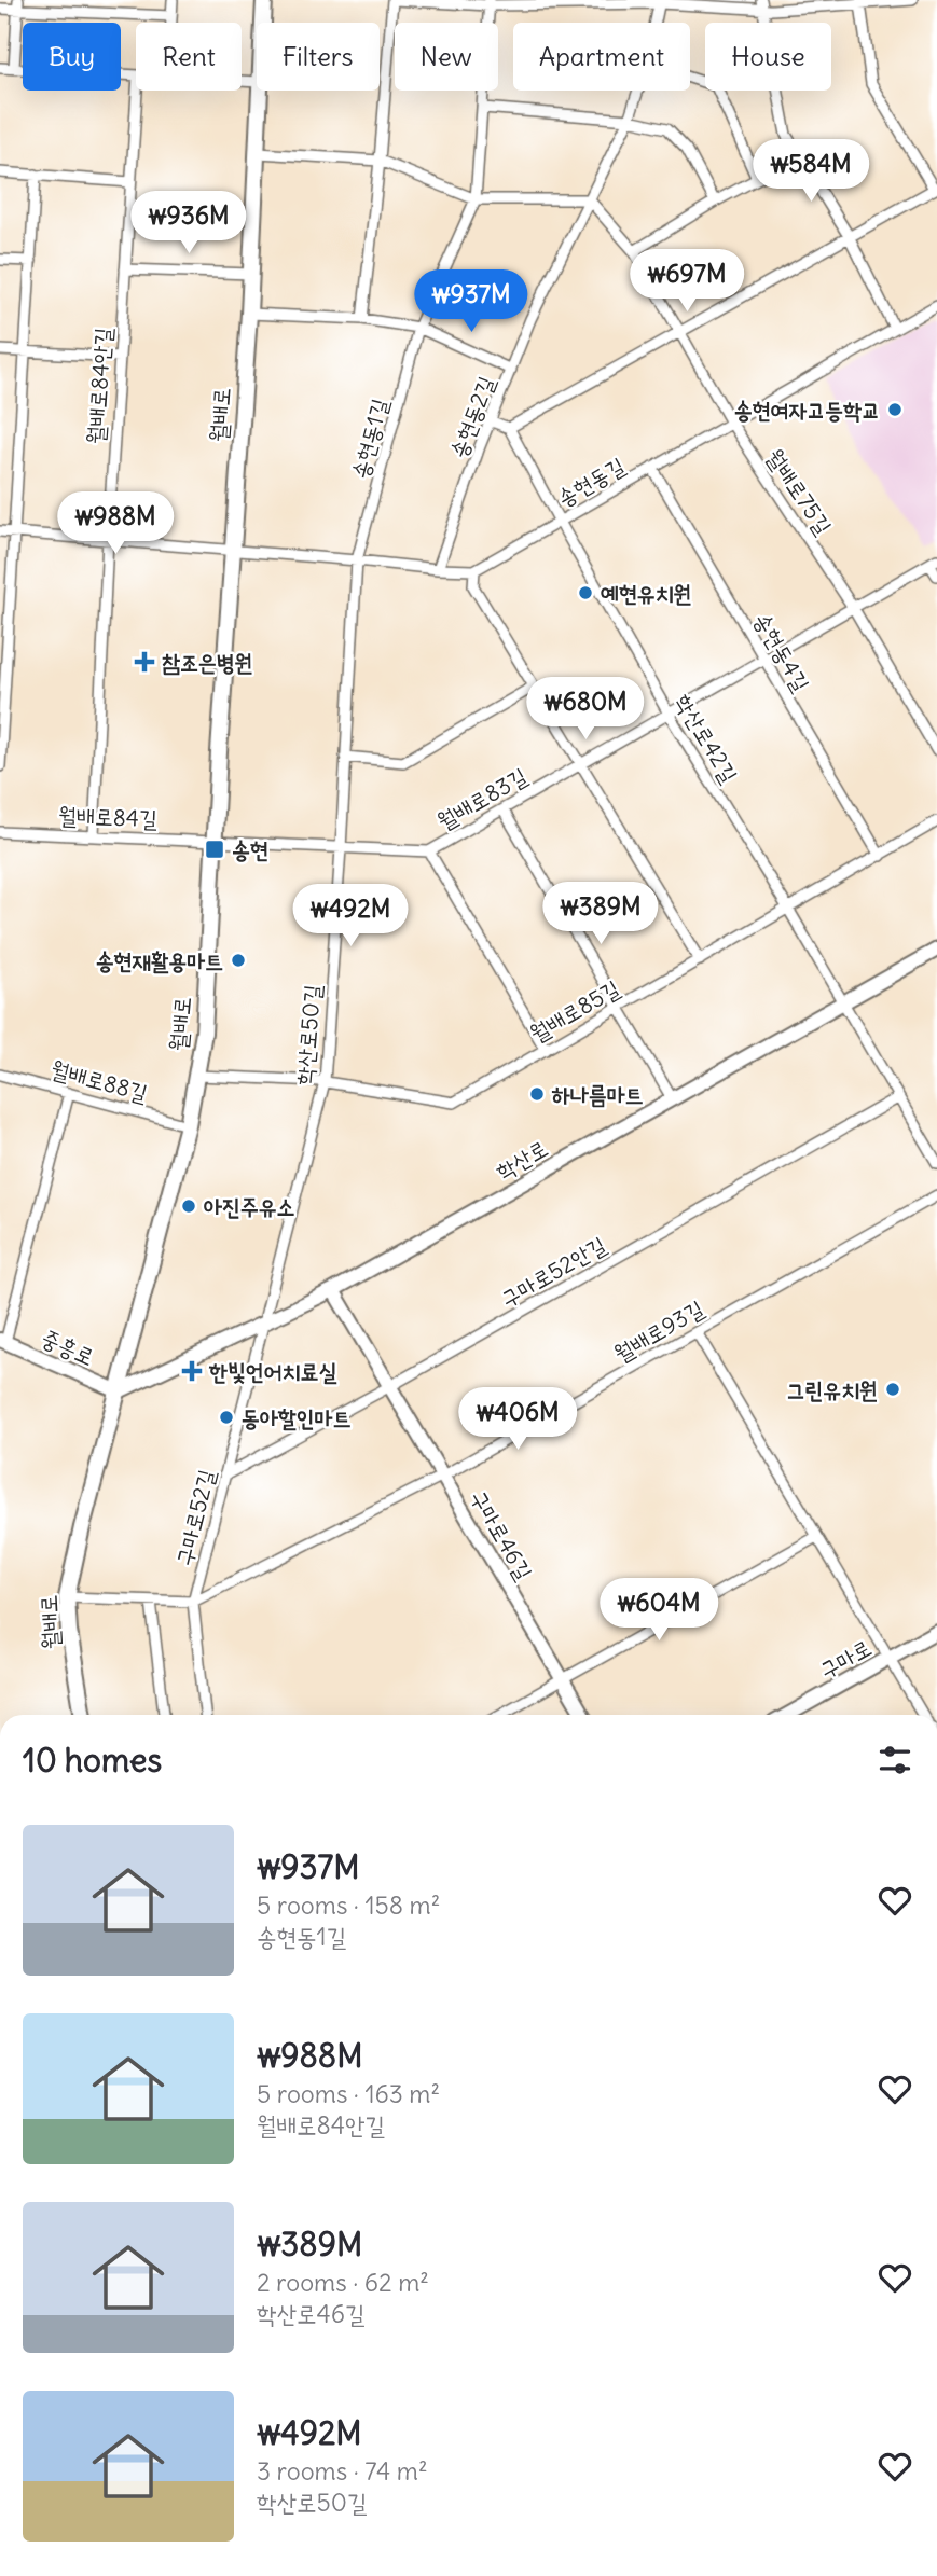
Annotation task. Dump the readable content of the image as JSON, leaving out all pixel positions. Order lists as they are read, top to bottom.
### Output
{
  "streets": {
    "main road": [
      "월배로",
      "학산로",
      "중흥로",
      "구마로46길",
      "구마로"
    ],
    "street": [
      "월배로84안길",
      "송현동2길",
      "송현동1길",
      "송현동길",
      "월배로75길",
      "송현동4길",
      "학산로42길",
      "월배로83길",
      "월배로84길",
      "월배로85길",
      "학산로50길",
      "월배로88길",
      "구마로52안길",
      "월배로93길",
      "구마로52길"
    ]
  },
  "crossings": [
    ["월배로84안길", "월배로84길"],
    ["월배로", "월배로83길"],
    ["월배로", "월배로84길"],
    ["월배로", "월배로85길"],
    ["월배로", "월배로88길"],
    ["월배로", "학산로"],
    ["월배로", "월배로93길"],
    ["월배로", "중흥로"],
    ["송현동2길", "월배로75길"],
    ["송현동1길", "학산로50길"],
    ["송현동길", "월배로75길"],
    ["송현동길", "송현동4길"],
    ["송현동길", "학산로42길"],
    ["월배로75길", "월배로83길"],
    ["송현동4길", "월배로83길"],
    ["송현동4길", "월배로85길"],
    ["학산로42길", "월배로83길"],
    ["학산로42길", "월배로85길"],
    ["학산로42길", "학산로"],
    ["학산로42길", "구마로52안길"],
    ["월배로83길", "월배로84길"],
    ["월배로83길", "학산로50길"],
    ["월배로85길", "학산로50길"],
    ["학산로50길", "학산로"],
    ["학산로50길", "구마로52길"],
    ["학산로", "중흥로"],
    ["학산로", "구마로52길"],
    ["학산로", "구마로46길"],
    ["구마로52안길", "구마로52길"],
    ["구마로52안길", "구마로46길"],
    ["월배로93길", "구마로52길"],
    ["월배로93길", "구마로46길"]
  ],
  "places": {
    "other": [
      "송현여자고등학교",
      "예현유치원",
      "송현재활용마트",
      "하나름마트",
      "아진주유소",
      "그린유치원",
      "동아할인마트"
    ],
    "health": ["참조은병원", "한빛언어치료실"],
    "transit": ["송현"]
  },
  "page": {
    "chip": [
      "Buy",
      "Rent",
      "Filters",
      "New",
      "Apartment",
      "House"
    ],
    "price": [
      "₩584M",
      "₩936M",
      "₩697M",
      "₩937M",
      "₩988M",
      "₩680M",
      "₩389M",
      "₩492M",
      "₩406M",
      "₩604M"
    ],
    "heading": "10 homes",
    "list": [
      {
        "name": "₩937M",
        "note": "5 rooms · 158 m² · 송현동1길"
      },
      {
        "name": "₩988M",
        "note": "5 rooms · 163 m² · 월배로84안길"
      },
      {
        "name": "₩389M",
        "note": "2 rooms · 62 m² · 학산로46길"
      },
      {
        "name": "₩492M",
        "note": "3 rooms · 74 m² · 학산로50길"
      }
    ]
  }
}
